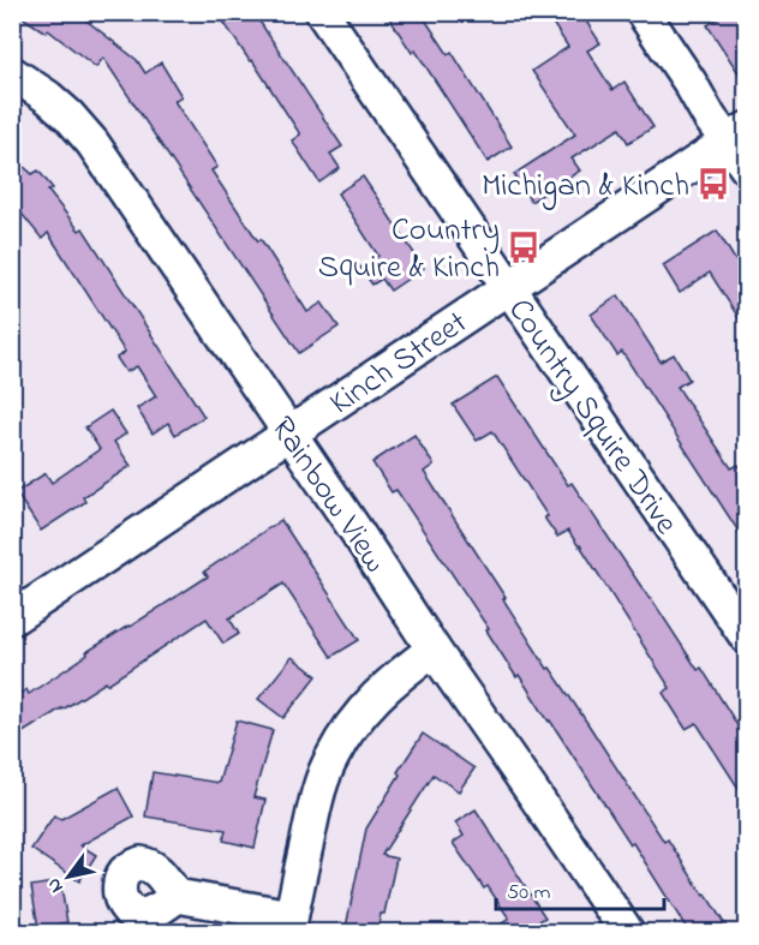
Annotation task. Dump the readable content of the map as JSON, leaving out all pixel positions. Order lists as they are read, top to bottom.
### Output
{
  "streets": {
    "street": ["Kinch Street", "Country Squire Drive", "Rainbow View"]
  },
  "crossings": [
    ["Kinch Street", "Country Squire Drive"],
    ["Kinch Street", "Rainbow View"]
  ],
  "places": {
    "bus stop": ["Michigan & Kinch", "Country Squire & Kinch"]
  },
  "scale_bar": "50 m",
  "north": "bottom left"
}
